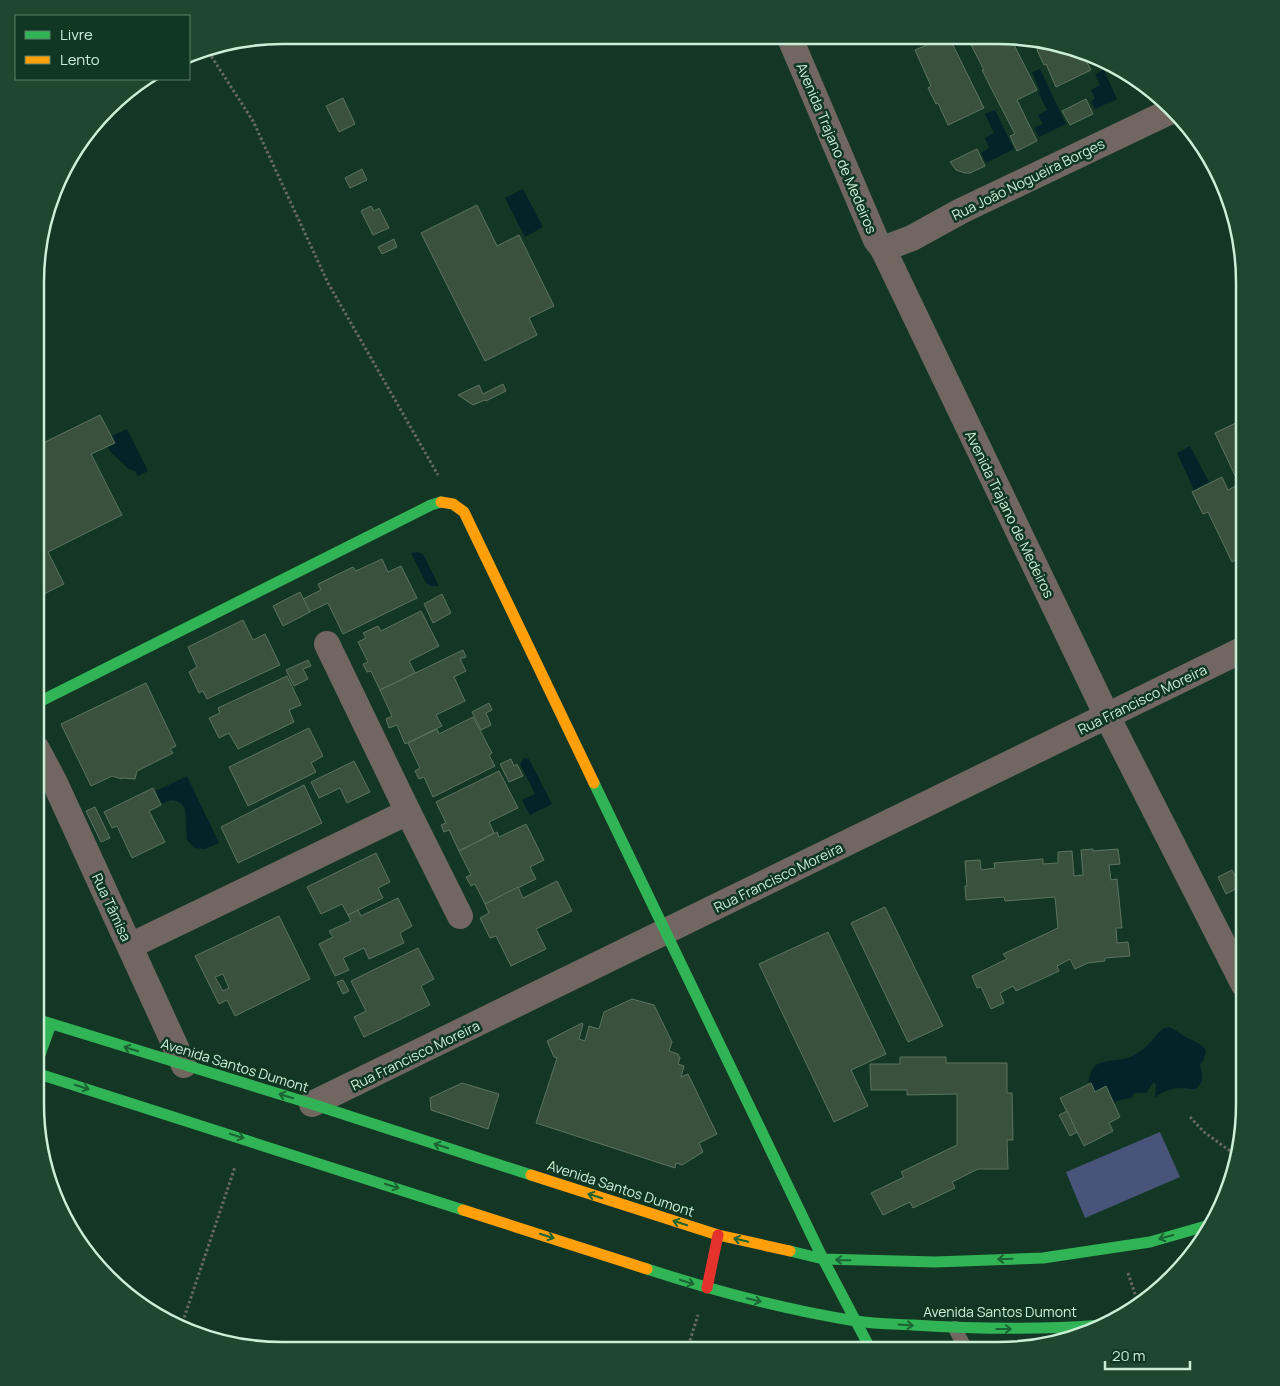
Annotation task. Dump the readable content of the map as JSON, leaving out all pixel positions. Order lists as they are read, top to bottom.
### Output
{
  "streets": {
    "main road": ["Avenida Santos Dumont"],
    "street": [
      "Avenida Trajano de Medeiros",
      "Rua João Nogueira Borges",
      "Rua Francisco Moreira",
      "Rua Tâmisa"
    ]
  },
  "crossings": [
    ["Avenida Trajano de Medeiros", "Rua João Nogueira Borges"],
    ["Avenida Trajano de Medeiros", "Rua Francisco Moreira"],
    ["Rua Francisco Moreira", "Avenida Santos Dumont"],
    ["Rua Tâmisa", "Avenida Santos Dumont"]
  ],
  "legend": ["Livre", "Lento"],
  "scale_bar": "20 m"
}
